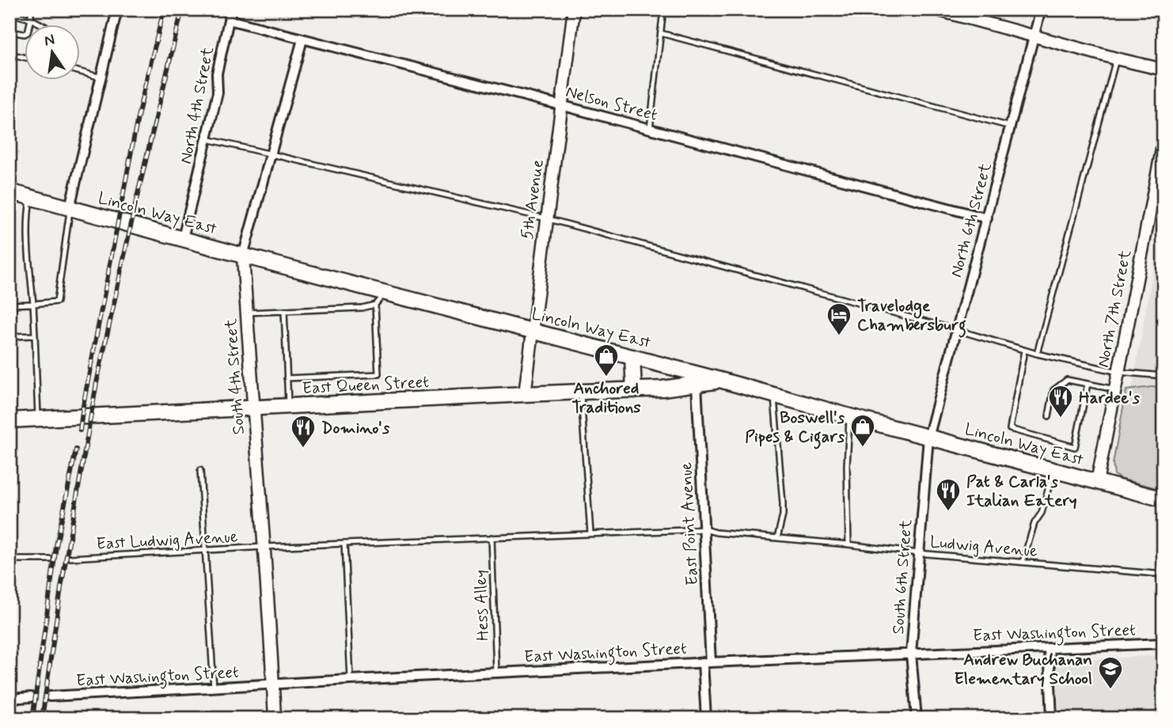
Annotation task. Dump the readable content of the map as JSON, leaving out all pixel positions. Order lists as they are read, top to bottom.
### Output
{
  "streets": {
    "highway": ["Lincoln Way East", "East Queen Street"],
    "street": [
      "Nelson Street",
      "North 4th Street",
      "5th Avenue",
      "North 6th Street",
      "North 7th Street",
      "South 4th Street",
      "East Point Avenue",
      "South 6th Street",
      "East Washington Street"
    ],
    "lane": ["East Ludwig Avenue", "Ludwig Avenue", "Hess Alley"]
  },
  "crossings": [
    ["Nelson Street", "North 4th Street"],
    ["Nelson Street", "5th Avenue"],
    ["Nelson Street", "North 6th Street"],
    ["Nelson Street", "South 4th Street"],
    ["North 4th Street", "Lincoln Way East"],
    ["5th Avenue", "Lincoln Way East"],
    ["5th Avenue", "East Queen Street"],
    ["Lincoln Way East", "North 6th Street"],
    ["Lincoln Way East", "North 7th Street"],
    ["Lincoln Way East", "South 4th Street"],
    ["Lincoln Way East", "East Queen Street"],
    ["Lincoln Way East", "South 6th Street"],
    ["North 6th Street", "South 6th Street"],
    ["South 4th Street", "East Queen Street"],
    ["South 4th Street", "East Ludwig Avenue"],
    ["South 4th Street", "East Washington Street"],
    ["East Queen Street", "East Point Avenue"],
    ["East Point Avenue", "Ludwig Avenue"],
    ["East Point Avenue", "East Washington Street"],
    ["Ludwig Avenue", "South 6th Street"],
    ["South 6th Street", "East Washington Street"],
    ["Hess Alley", "East Washington Street"]
  ],
  "places": {
    "hotel": ["Travelodge Chambersburg"],
    "shop": ["Anchored Traditions", "Boswell's Pipes & Cigars"],
    "restaurant": ["Hardee's", "Domino's", "Pat & Carla's Italian Eatery"],
    "school or university": ["Andrew Buchanan Elementary School"]
  },
  "north": "top"
}
